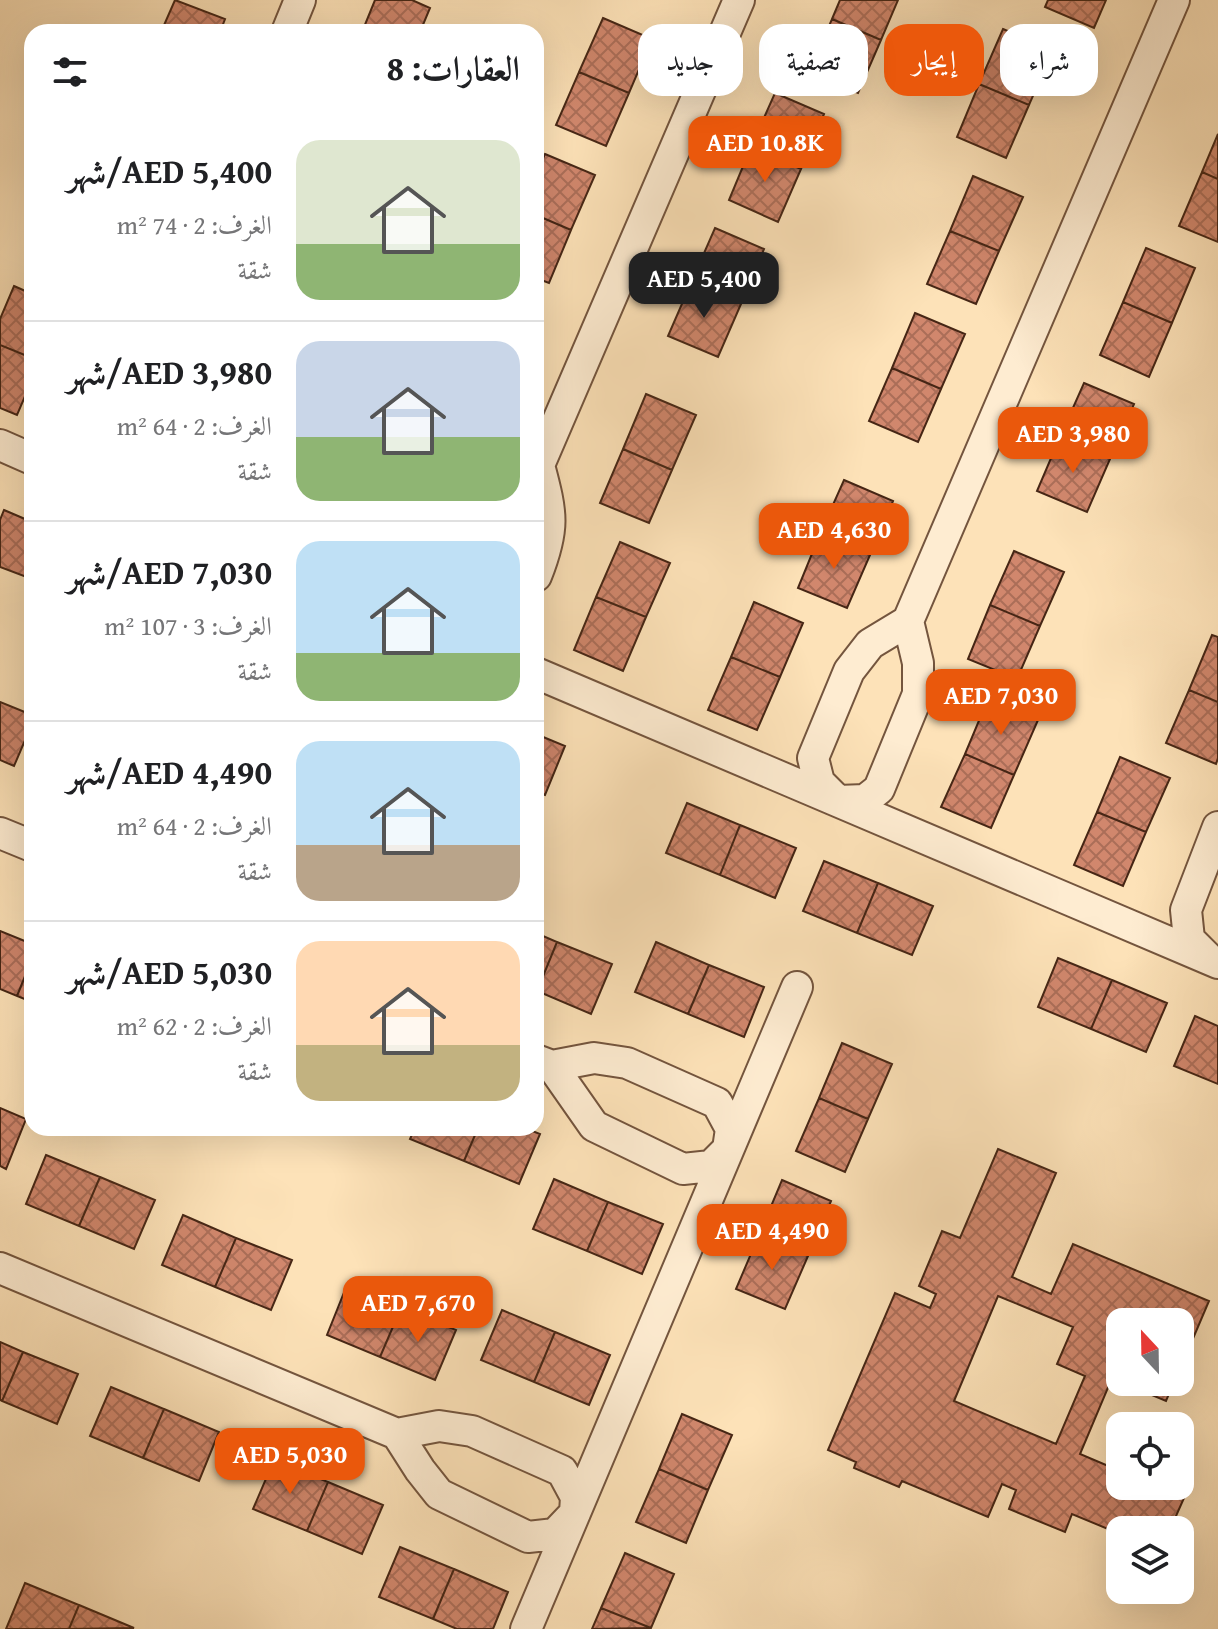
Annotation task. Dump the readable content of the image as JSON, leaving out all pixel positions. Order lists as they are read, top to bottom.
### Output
{
  "north": "top",
  "page": {
    "chip": [
      "شراء",
      "إيجار",
      "تصفية",
      "جديد"
    ],
    "heading": "العقارات: 8",
    "price": [
      "AED 10.8K",
      "AED 5,400",
      "AED 3,980",
      "AED 4,630",
      "AED 7,030",
      "AED 4,490",
      "AED 7,670",
      "AED 5,030"
    ],
    "list": [
      {
        "name": "AED 5,400/شهر",
        "note": "الغرف: 2 · 74 m² · شقة"
      },
      {
        "name": "AED 3,980/شهر",
        "note": "الغرف: 2 · 64 m² · شقة"
      },
      {
        "name": "AED 7,030/شهر",
        "note": "الغرف: 3 · 107 m² · شقة"
      },
      {
        "name": "AED 4,490/شهر",
        "note": "الغرف: 2 · 64 m² · شقة"
      },
      {
        "name": "AED 5,030/شهر",
        "note": "الغرف: 2 · 62 m² · شقة"
      }
    ]
  }
}
